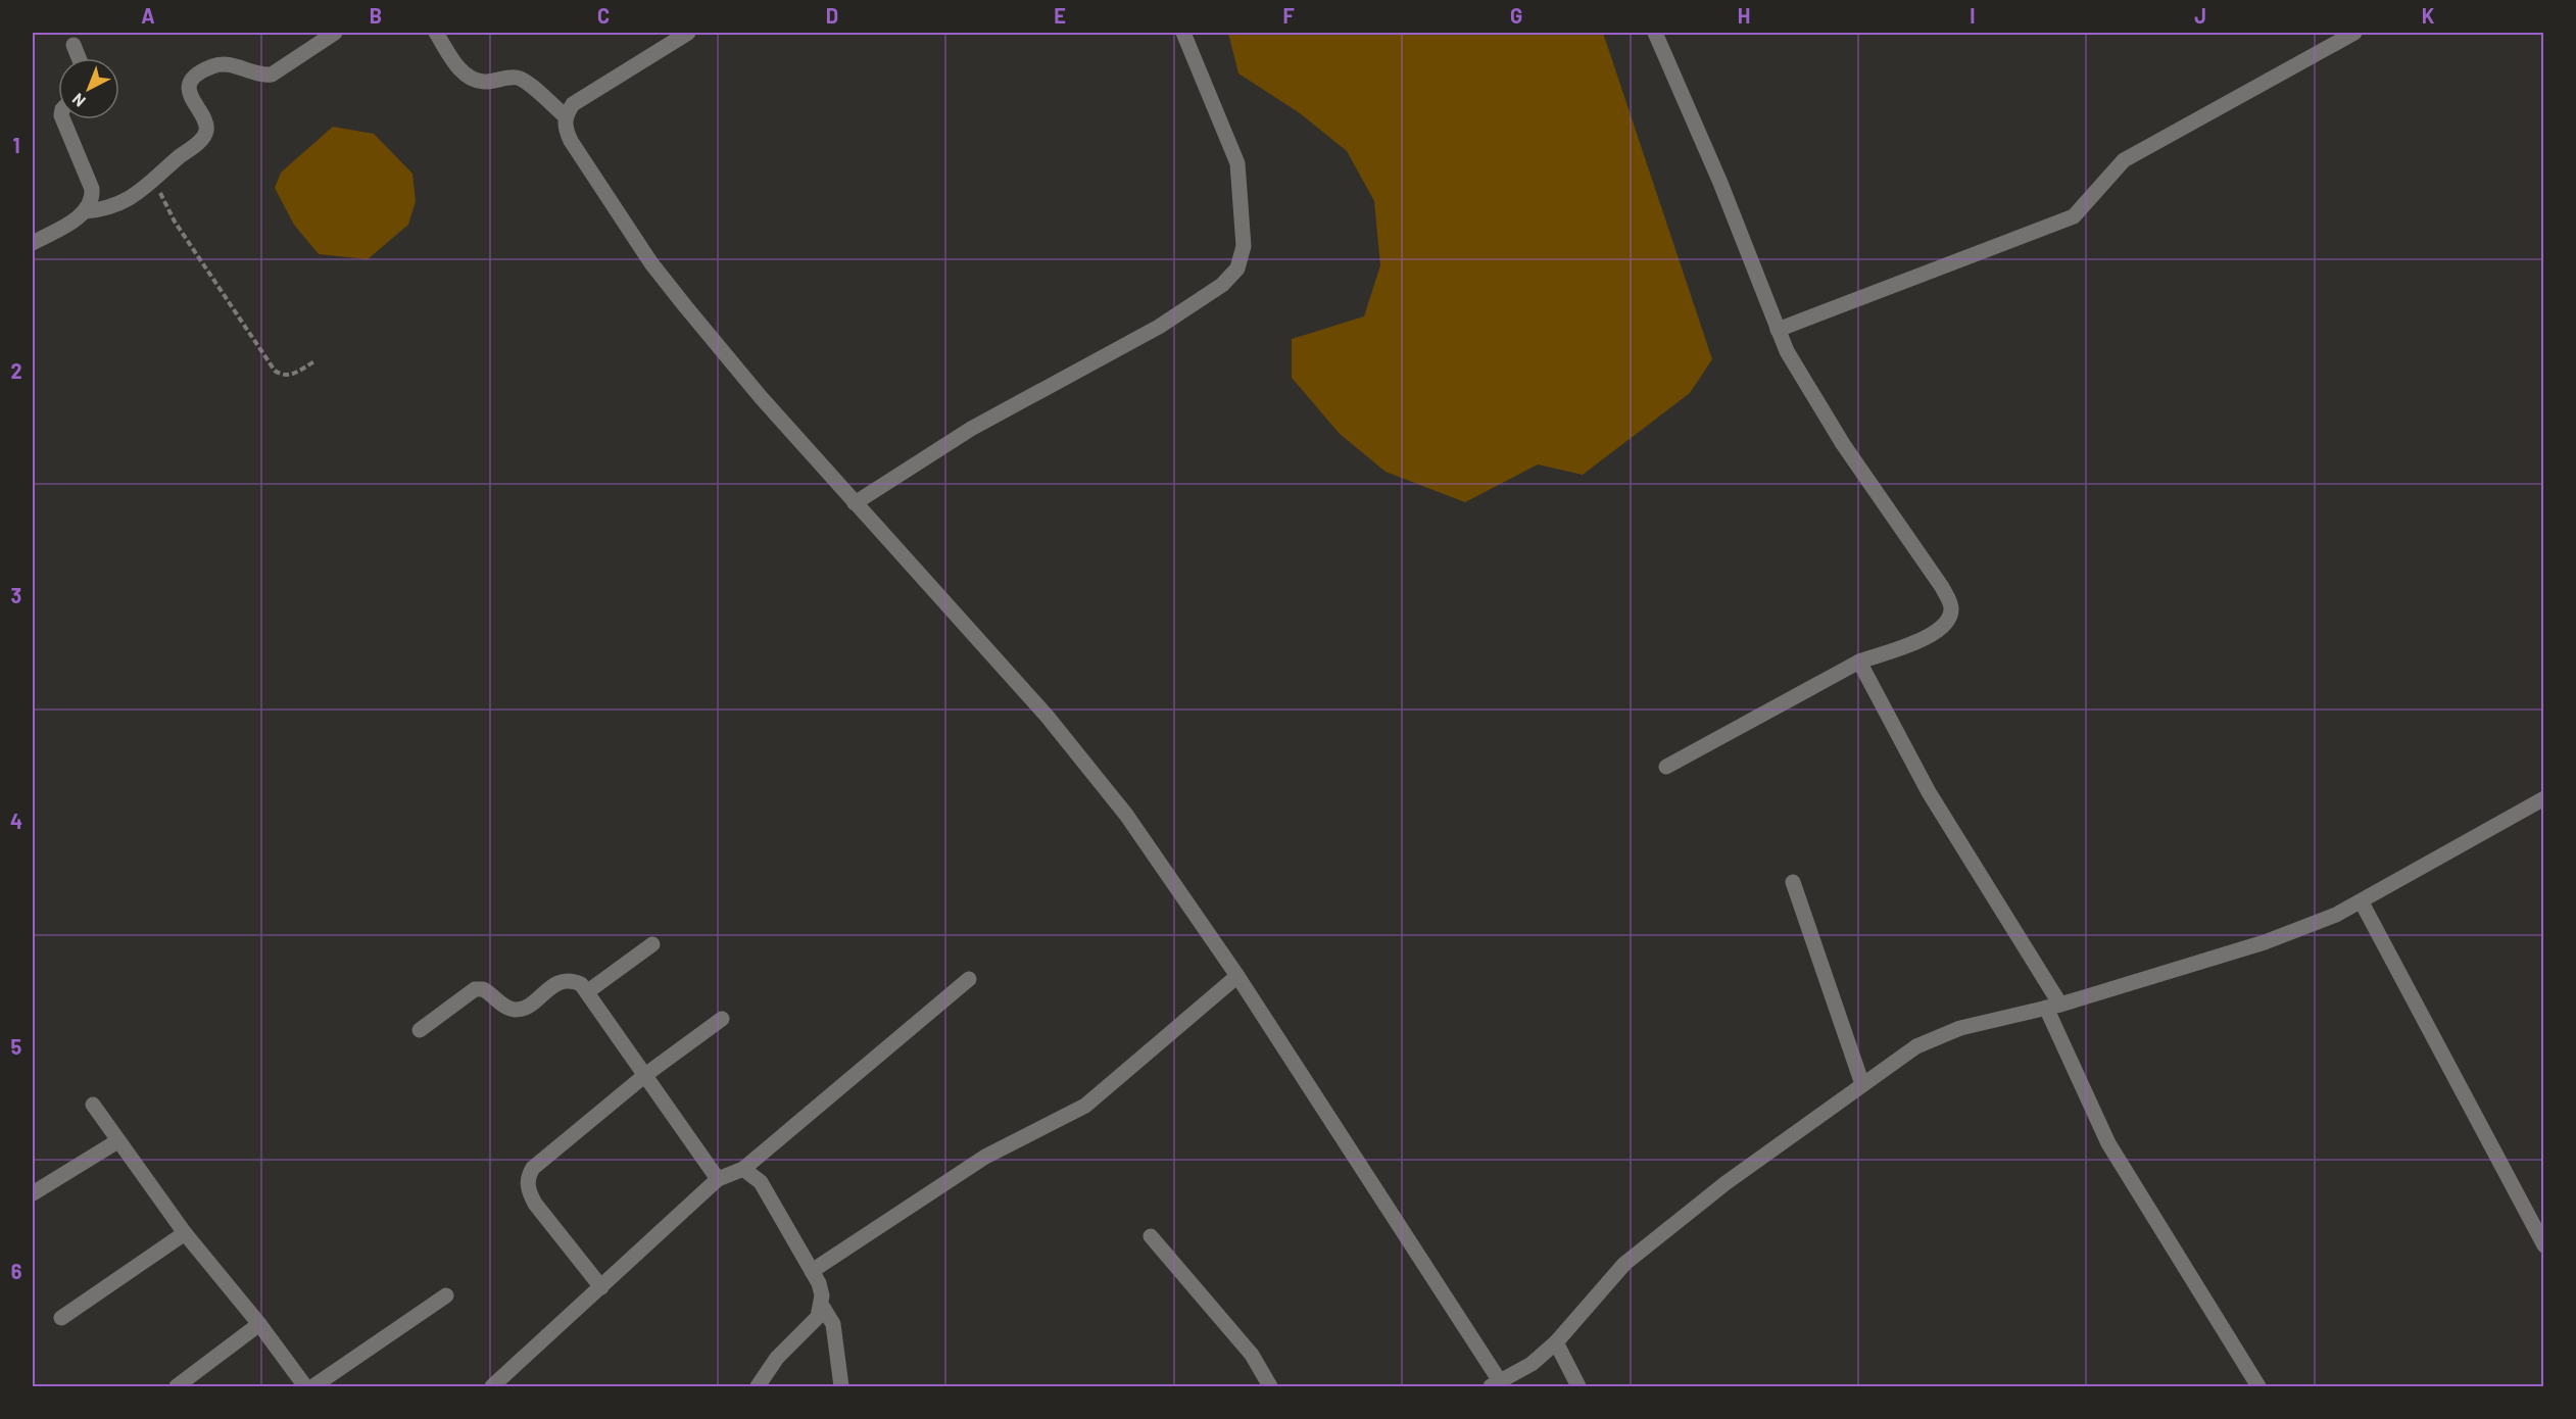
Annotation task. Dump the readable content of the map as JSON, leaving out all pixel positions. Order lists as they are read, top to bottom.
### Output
{
  "north": "bottom left",
  "grid": {
    "columns": [
      "A",
      "B",
      "C",
      "D",
      "E",
      "F",
      "G",
      "H",
      "I",
      "J",
      "K"
    ],
    "rows": [
      "1",
      "2",
      "3",
      "4",
      "5",
      "6"
    ]
  }
}
